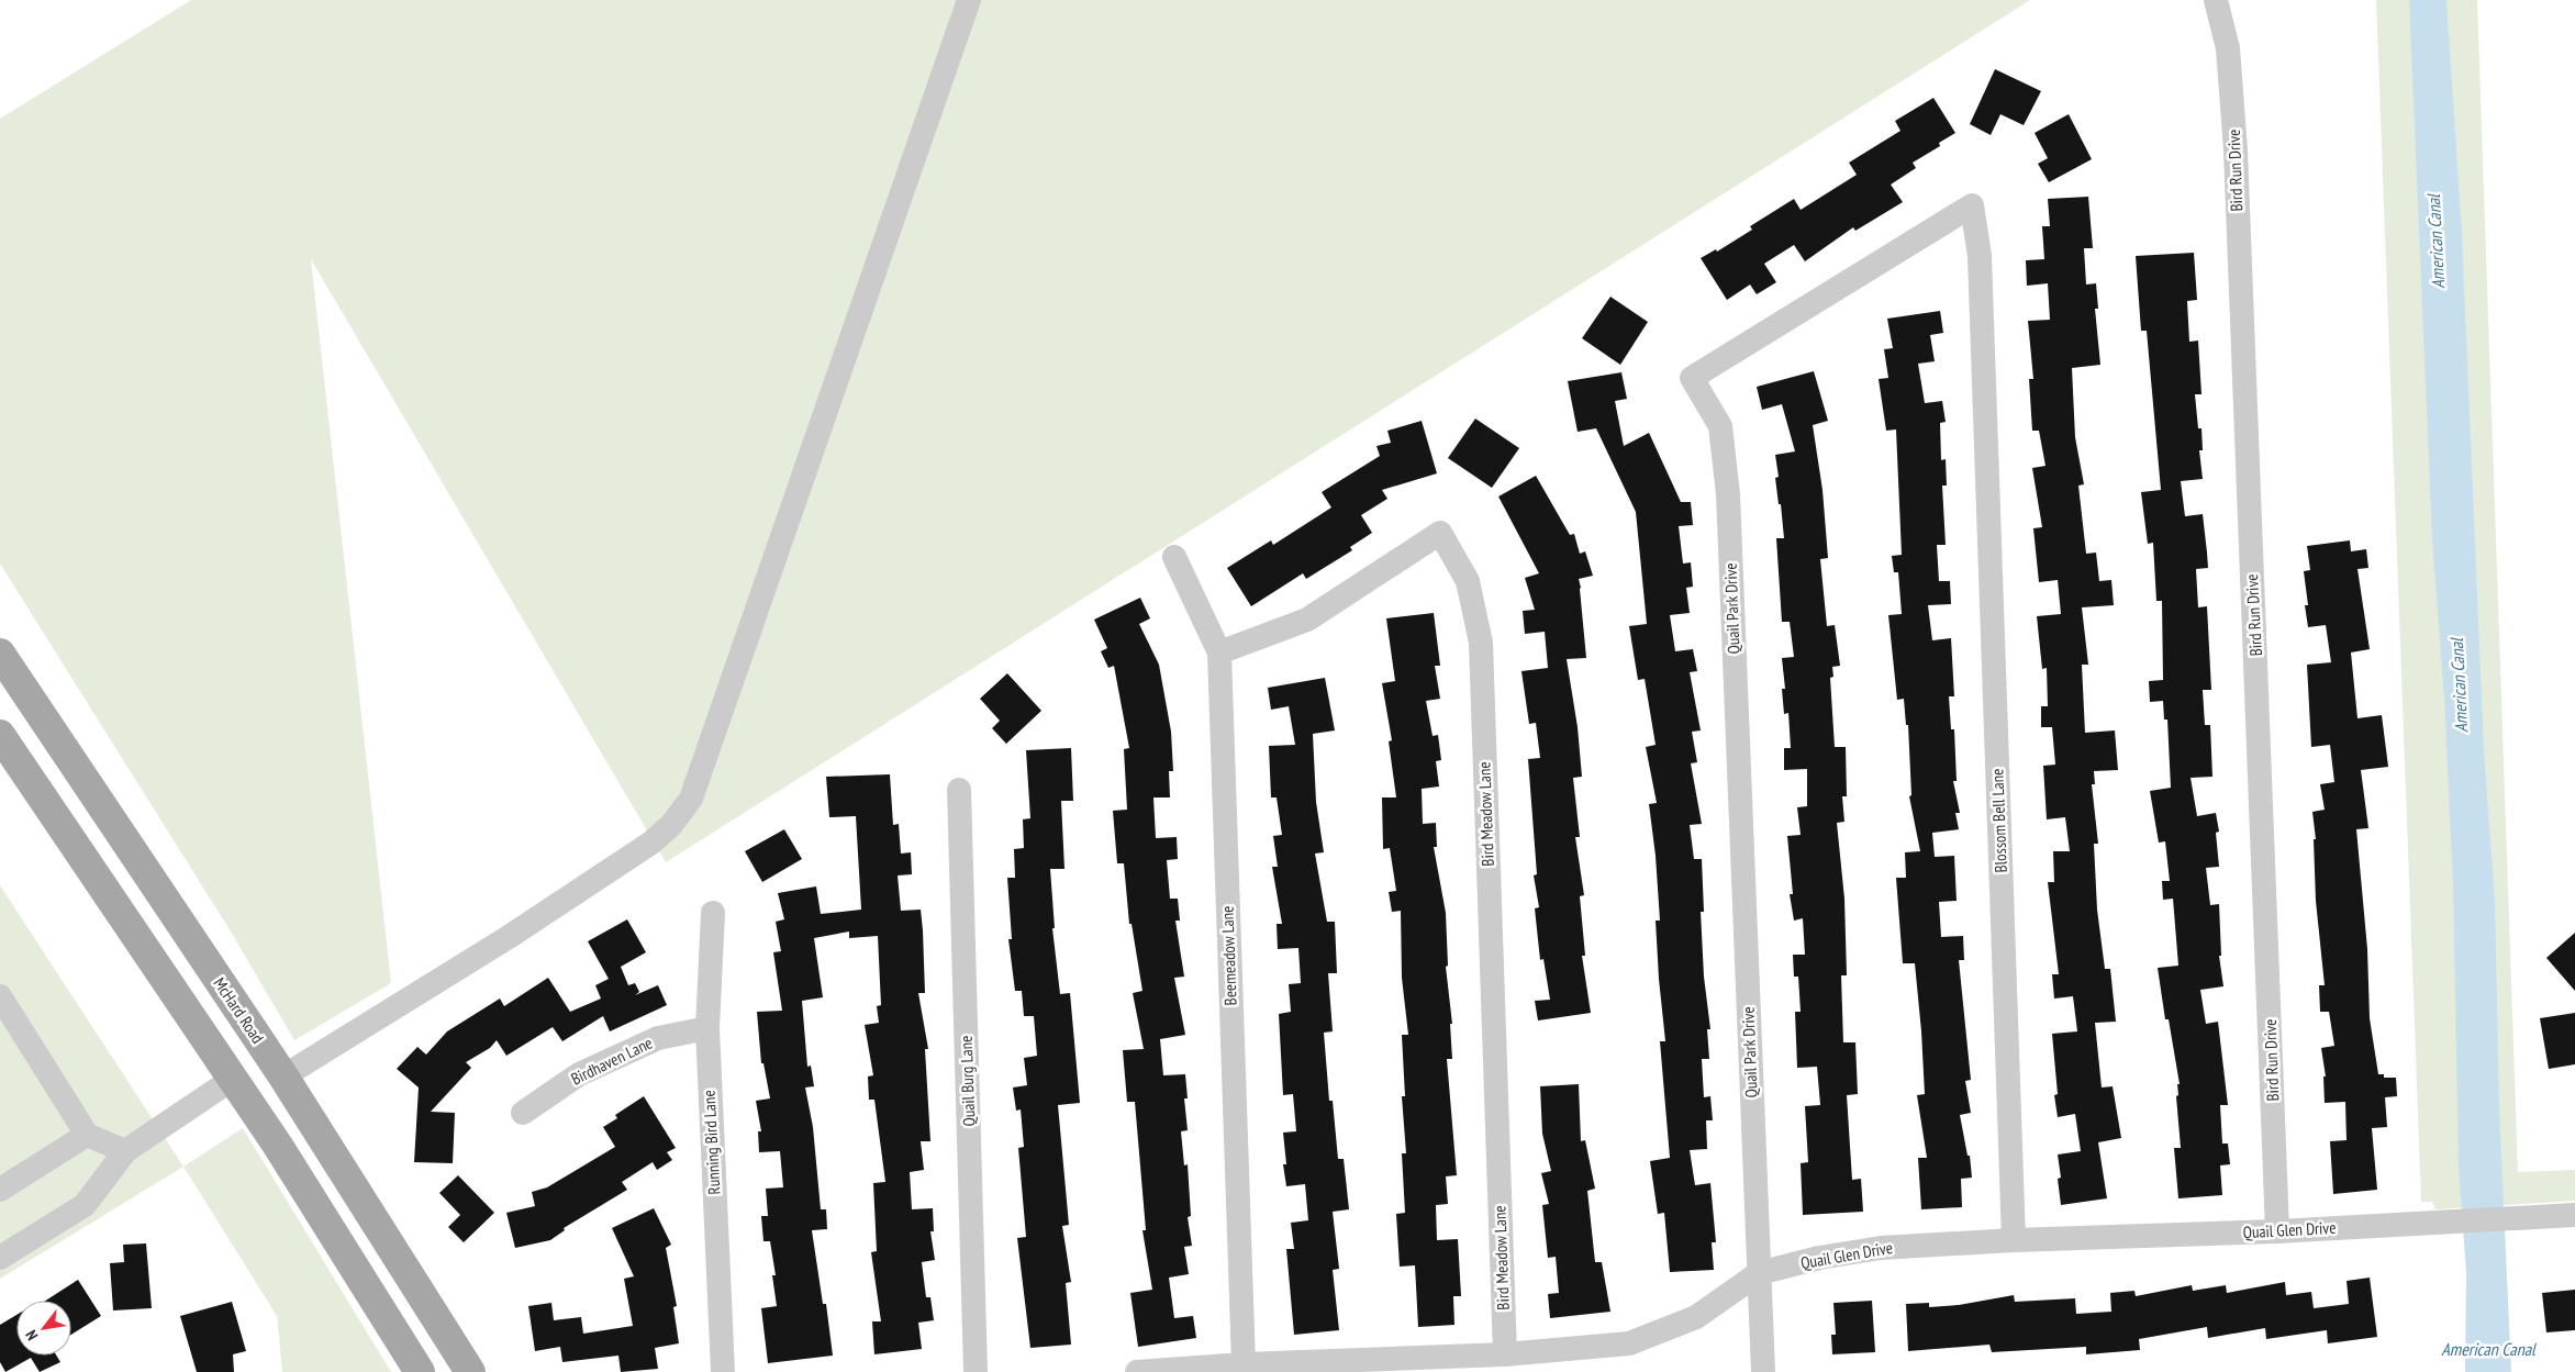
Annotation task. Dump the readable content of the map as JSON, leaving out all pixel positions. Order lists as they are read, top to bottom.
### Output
{
  "streets": {
    "main road": ["McHard Road"],
    "street": [
      "Bird Run Drive",
      "Quail Park Drive",
      "Bird Meadow Lane",
      "Blossom Bell Lane",
      "Beemeadow Lane",
      "Birdhaven Lane",
      "Quail Burg Lane",
      "Running Bird Lane",
      "Quail Glen Drive"
    ]
  },
  "crossings": [
    ["Bird Run Drive", "Quail Glen Drive"],
    ["Quail Park Drive", "Blossom Bell Lane"],
    ["Quail Park Drive", "Quail Glen Drive"],
    ["Bird Meadow Lane", "Beemeadow Lane"],
    ["Bird Meadow Lane", "Quail Glen Drive"],
    ["Blossom Bell Lane", "Quail Glen Drive"],
    ["Beemeadow Lane", "Quail Glen Drive"],
    ["Birdhaven Lane", "Running Bird Lane"]
  ],
  "water": ["American Canal"],
  "north": "bottom left"
}
